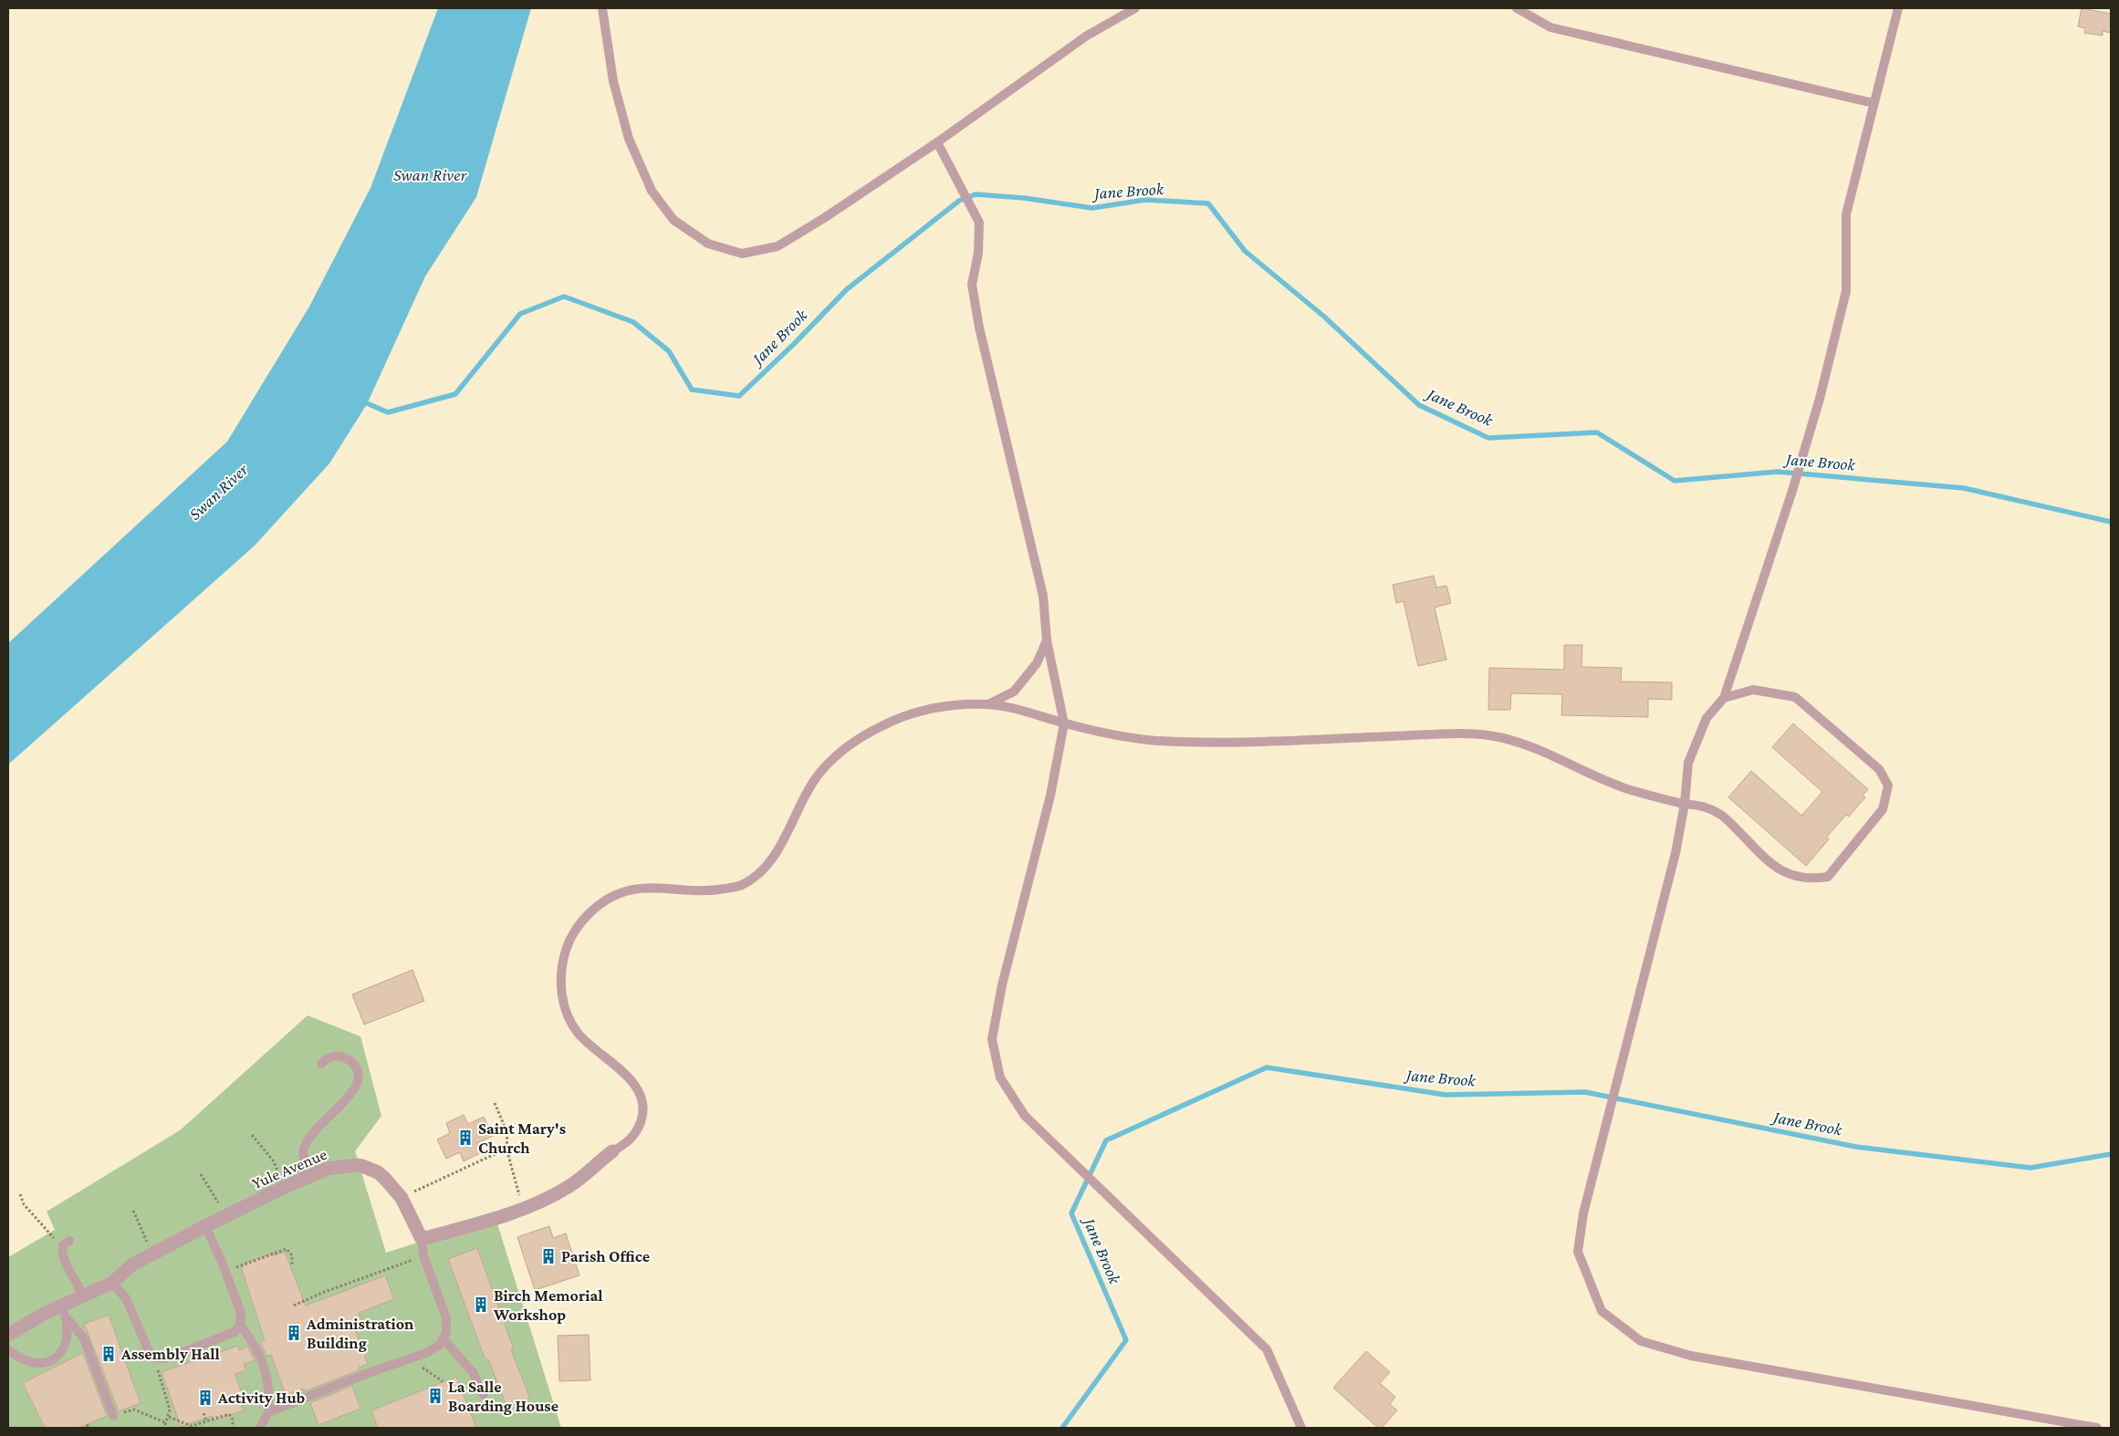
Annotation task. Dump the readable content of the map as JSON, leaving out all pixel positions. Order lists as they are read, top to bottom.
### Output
{
  "streets": {
    "street": ["Yule Avenue"]
  },
  "water": ["Swan River", "Jane Brook"],
  "places": {
    "building": [
      "Saint Mary's Church",
      "Parish Office",
      "Birch Memorial Workshop",
      "Administration Building",
      "Assembly Hall",
      "La Salle Boarding House",
      "Activity Hub"
    ]
  }
}
